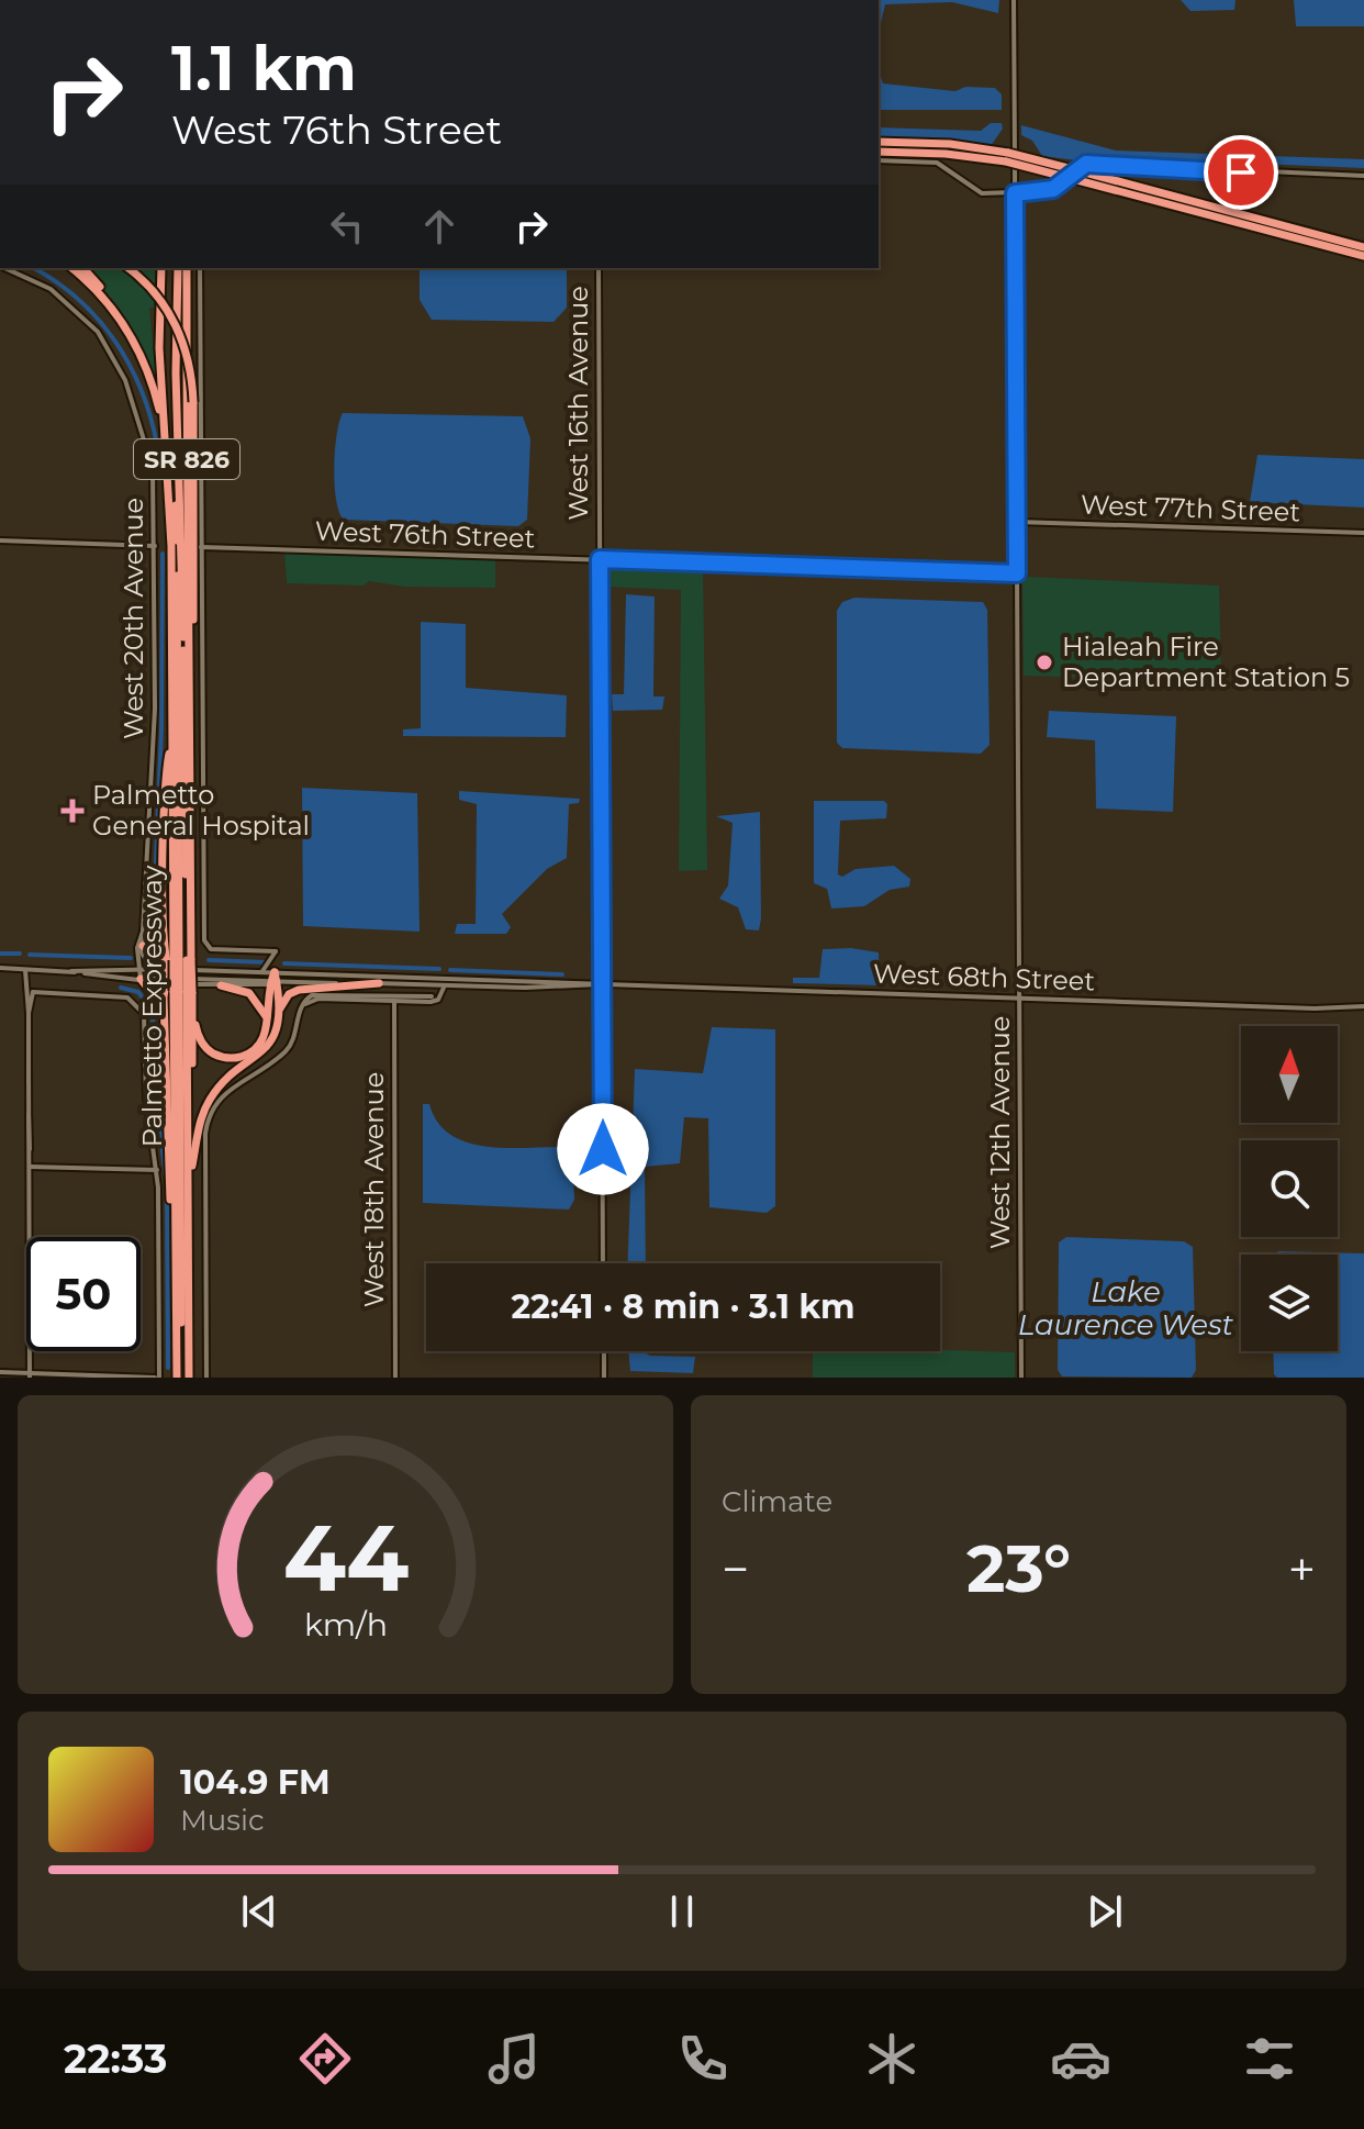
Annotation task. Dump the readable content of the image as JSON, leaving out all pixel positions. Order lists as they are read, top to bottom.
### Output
{
  "streets": {
    "highway": ["SR 826", "Palmetto Expressway"],
    "street": [
      "West 16th Avenue",
      "West 77th Street",
      "West 76th Street",
      "West 20th Avenue",
      "West 68th Street",
      "West 12th Avenue",
      "West 18th Avenue"
    ]
  },
  "crossings": [
    ["West 16th Avenue", "West 76th Street"],
    ["West 16th Avenue", "West 68th Street"],
    ["West 77th Street", "West 12th Avenue"],
    ["West 76th Street", "West 12th Avenue"],
    ["West 20th Avenue", "West 68th Street"],
    ["West 68th Street", "Palmetto Expressway"],
    ["West 68th Street", "West 12th Avenue"]
  ],
  "water": ["Lake Laurence West"],
  "places": {
    "other": ["Hialeah Fire Department Station 5"],
    "health": ["Palmetto General Hospital"]
  },
  "north": "top",
  "page": {
    "turn": ["1.1 km", "West 76th Street"],
    "limit": "50",
    "trip": "22:41 · 8 min · 3.1 km",
    "tile": "Climate",
    "heat": ["−", "23°", "+"],
    "song": ["104.9 FM", "Music"],
    "tabs": "22:33",
    "gauge": ["44", "km/h"]
  }
}
